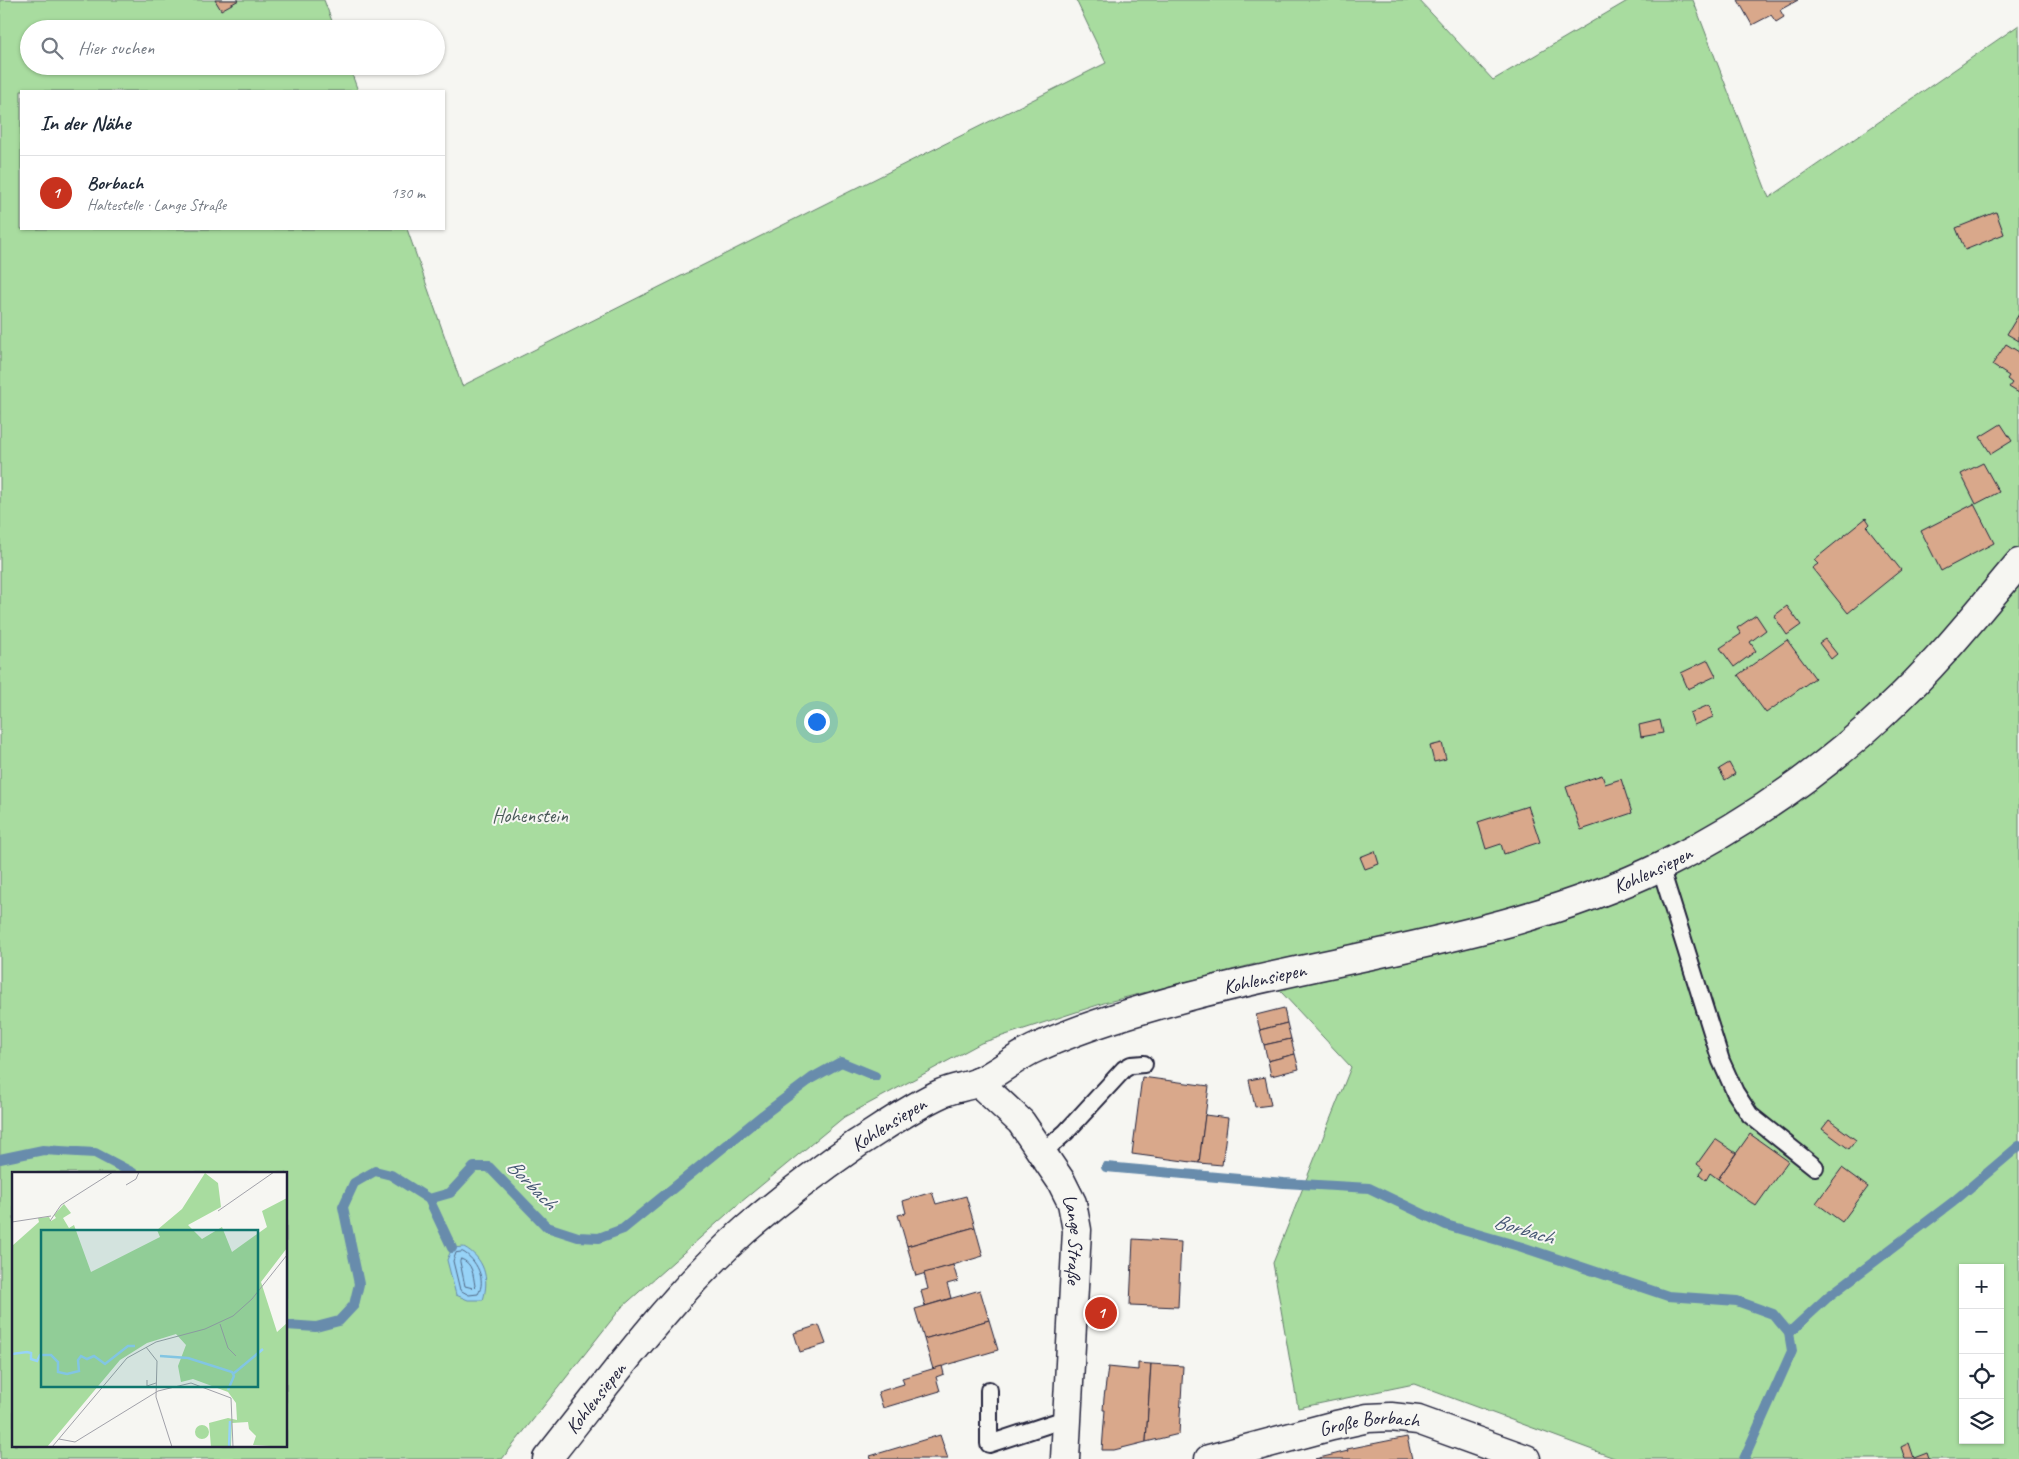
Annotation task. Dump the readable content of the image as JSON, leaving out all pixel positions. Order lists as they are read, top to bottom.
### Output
{
  "streets": {
    "street": ["Kohlensiepen", "Lange Straße", "Große Borbach"]
  },
  "crossings": [
    ["Kohlensiepen", "Lange Straße"]
  ],
  "water": ["Borbach"],
  "parks": ["Hohenstein"],
  "page": {
    "search": "Hier suchen",
    "heading": "In der Nähe",
    "list": [
      {
        "mark": "1",
        "name": "Borbach",
        "note": "Haltestelle · Lange Straße",
        "value": "130 m"
      }
    ],
    "map_buttons": ["+", "−"],
    "pins": "1"
  }
}
